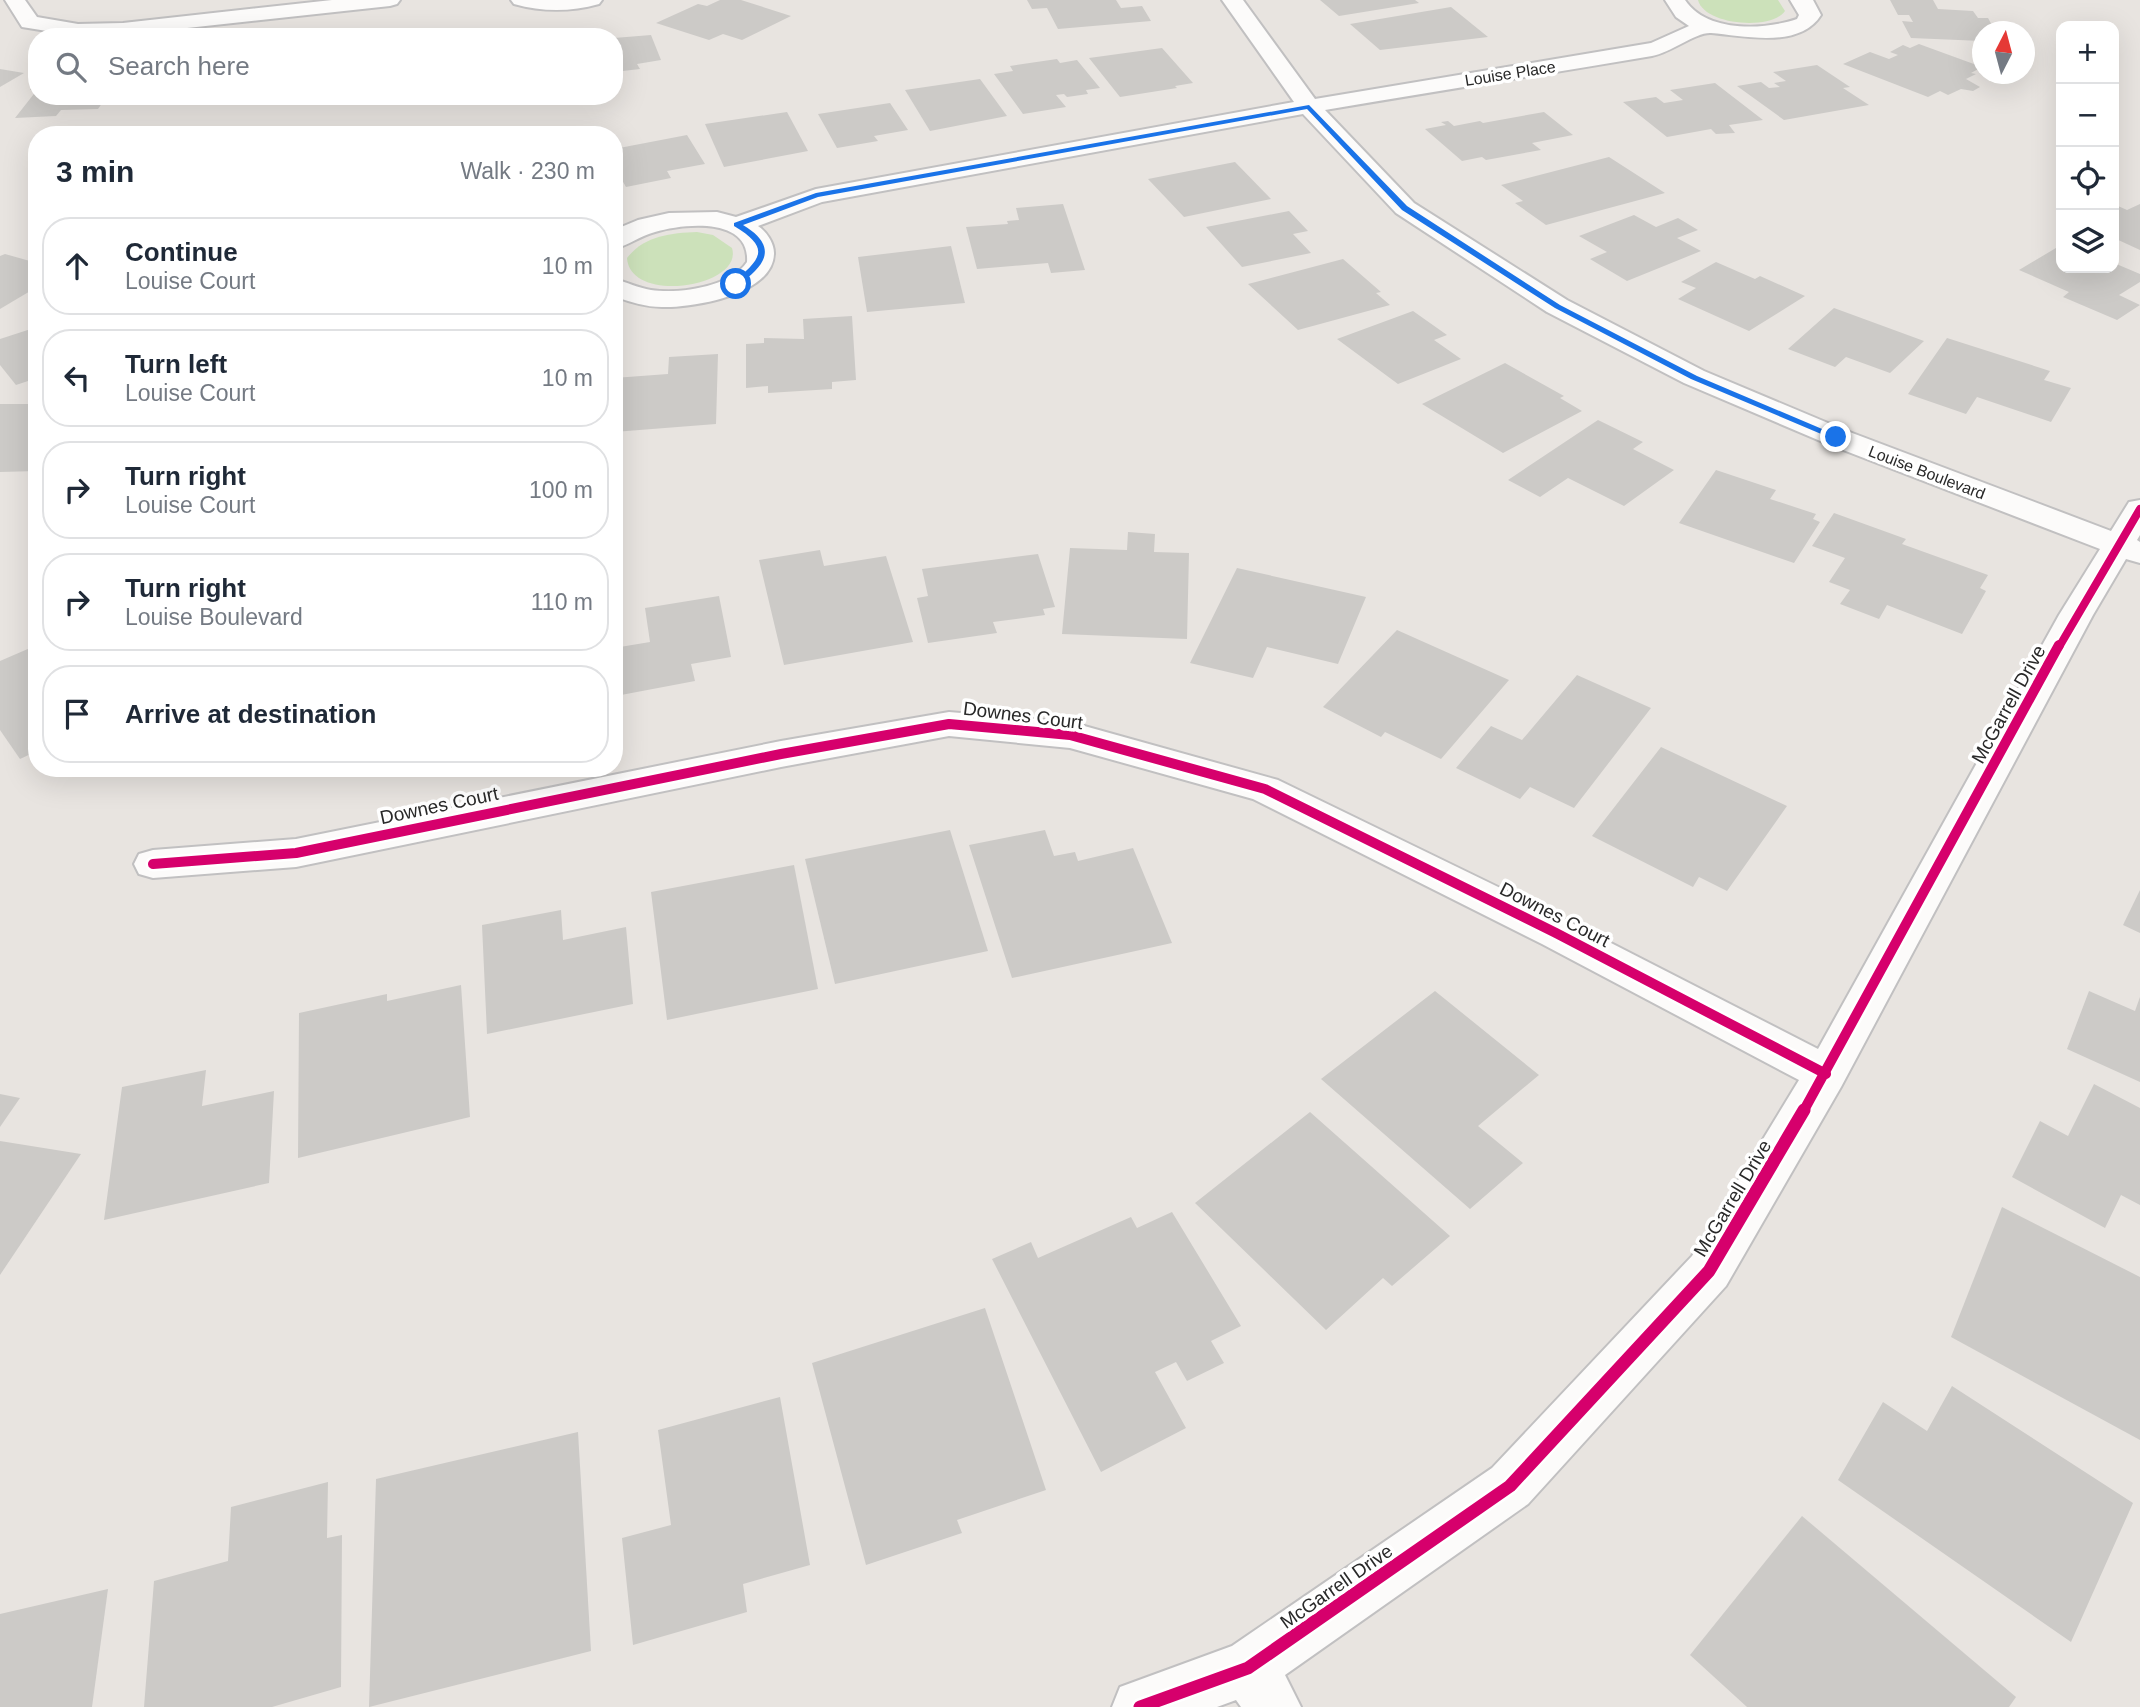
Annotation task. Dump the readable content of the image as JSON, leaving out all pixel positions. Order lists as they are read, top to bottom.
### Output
{
  "streets": {
    "street": [
      "Louise Place",
      "Louise Boulevard",
      "McGarrell Drive",
      "Downes Court"
    ]
  },
  "crossings": [
    ["Louise Place", "Louise Boulevard"],
    ["Louise Boulevard", "McGarrell Drive"],
    ["McGarrell Drive", "Downes Court"]
  ],
  "north": "top",
  "page": {
    "map_buttons": ["+", "−"],
    "search": "Search here",
    "heading": ["3 min", "Walk · 230 m"],
    "list": [
      ["Continue", "Louise Court", "10 m"],
      ["Turn left", "Louise Court", "10 m"],
      ["Turn right", "Louise Court", "100 m"],
      ["Turn right", "Louise Boulevard", "110 m"],
      "Arrive at destination"
    ]
  }
}
